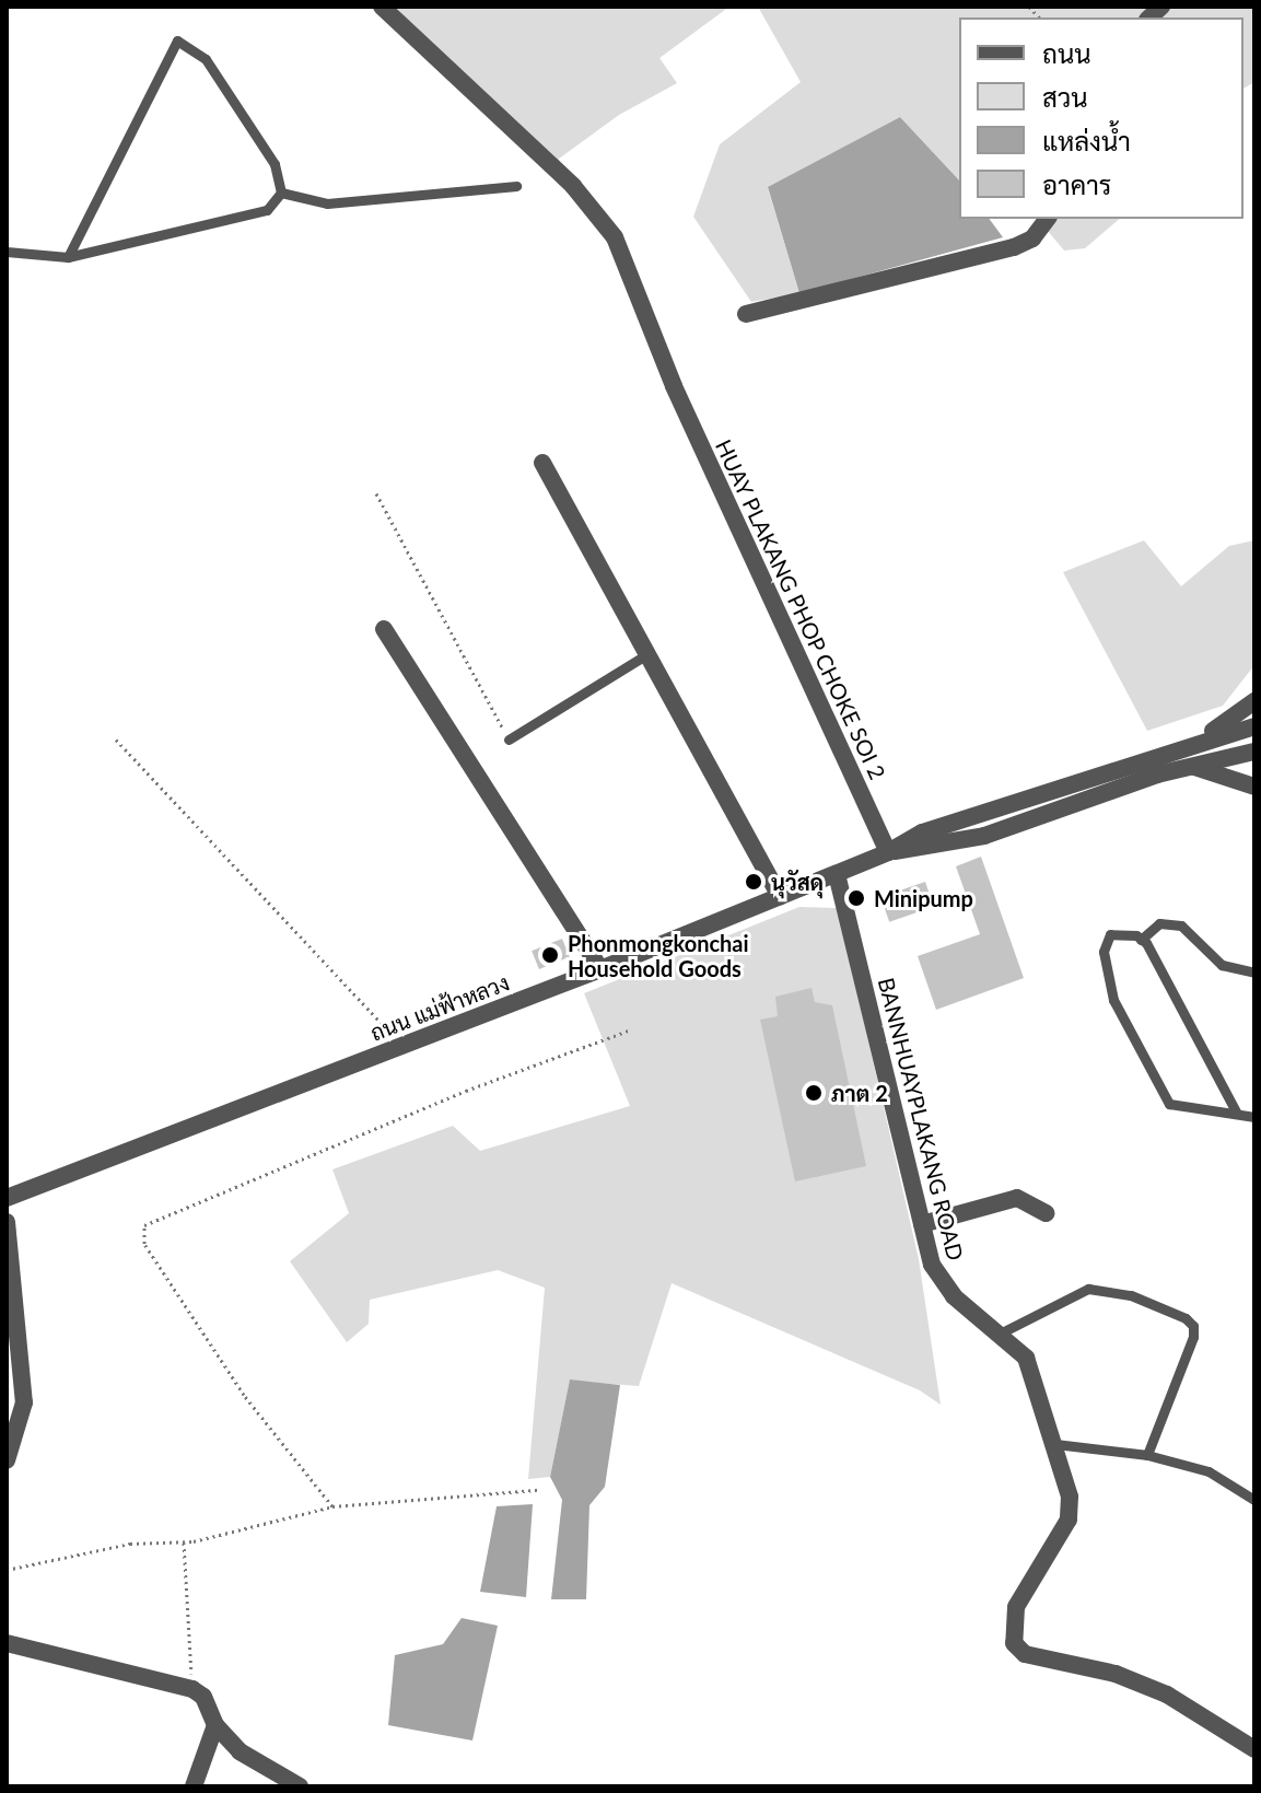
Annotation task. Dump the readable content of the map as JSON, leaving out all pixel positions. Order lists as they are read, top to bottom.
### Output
{
  "streets": {
    "street": ["HUAY PLAKANG PHOP CHOKE SOI 2", "ถนน แม่ฟ้าหลวง", "BANNHUAYPLAKANG ROAD"]
  },
  "crossings": [
    ["HUAY PLAKANG PHOP CHOKE SOI 2", "ถนน แม่ฟ้าหลวง"],
    ["ถนน แม่ฟ้าหลวง", "BANNHUAYPLAKANG ROAD"]
  ],
  "places": [
    "นุวัสดุ",
    "Minipump",
    "Phonmongkonchai Household Goods",
    "ภาต 2"
  ],
  "legend": [
    "ถนน",
    "สวน",
    "แหล่งน้ำ",
    "อาคาร"
  ]
}
